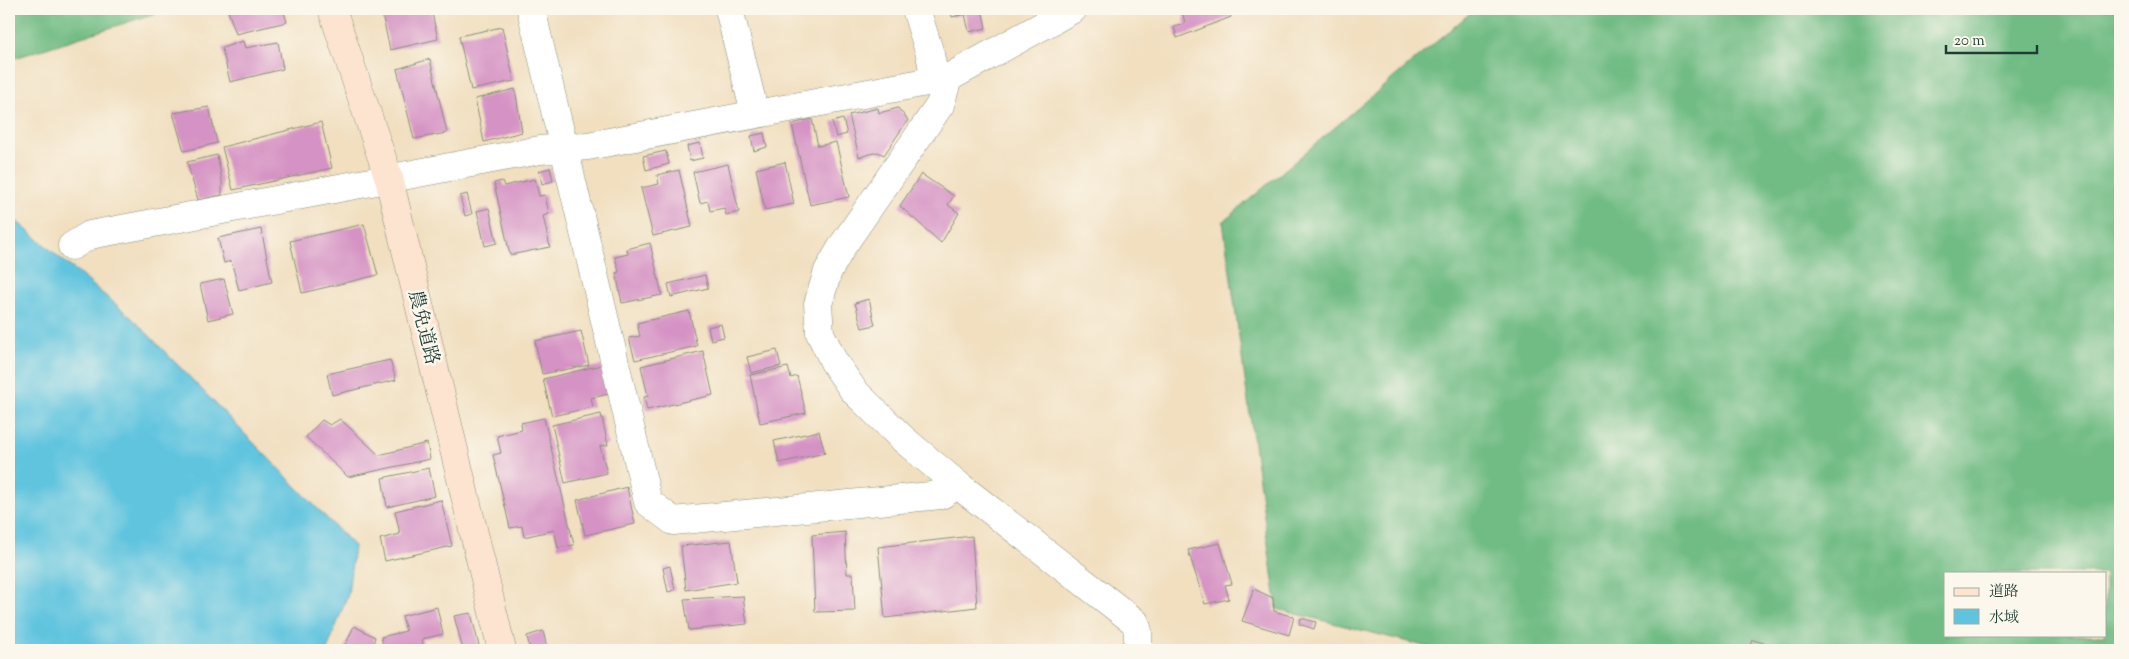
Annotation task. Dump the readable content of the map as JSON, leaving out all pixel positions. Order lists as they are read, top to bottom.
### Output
{
  "streets": {
    "street": ["農免道路"]
  },
  "legend": ["道路", "水域"],
  "scale_bar": "20 m"
}
